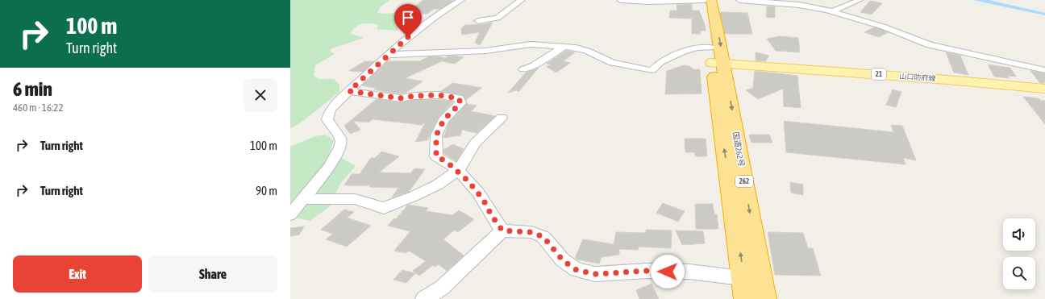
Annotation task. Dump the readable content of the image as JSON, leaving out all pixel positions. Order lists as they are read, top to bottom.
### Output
{
  "streets": {
    "highway": ["国道262号", "262"],
    "main road": ["21", "山口防府線"]
  },
  "crossings": [
    ["山口防府線", "国道262号"]
  ],
  "page": {
    "turn": ["100 m", "Turn right"],
    "heading": ["6 min", "460 m · 16:22"],
    "list": [
      {
        "name": "Turn right",
        "value": "100 m"
      },
      {
        "name": "Turn right",
        "value": "90 m"
      }
    ],
    "buttons": ["Exit", "Share"]
  }
}
